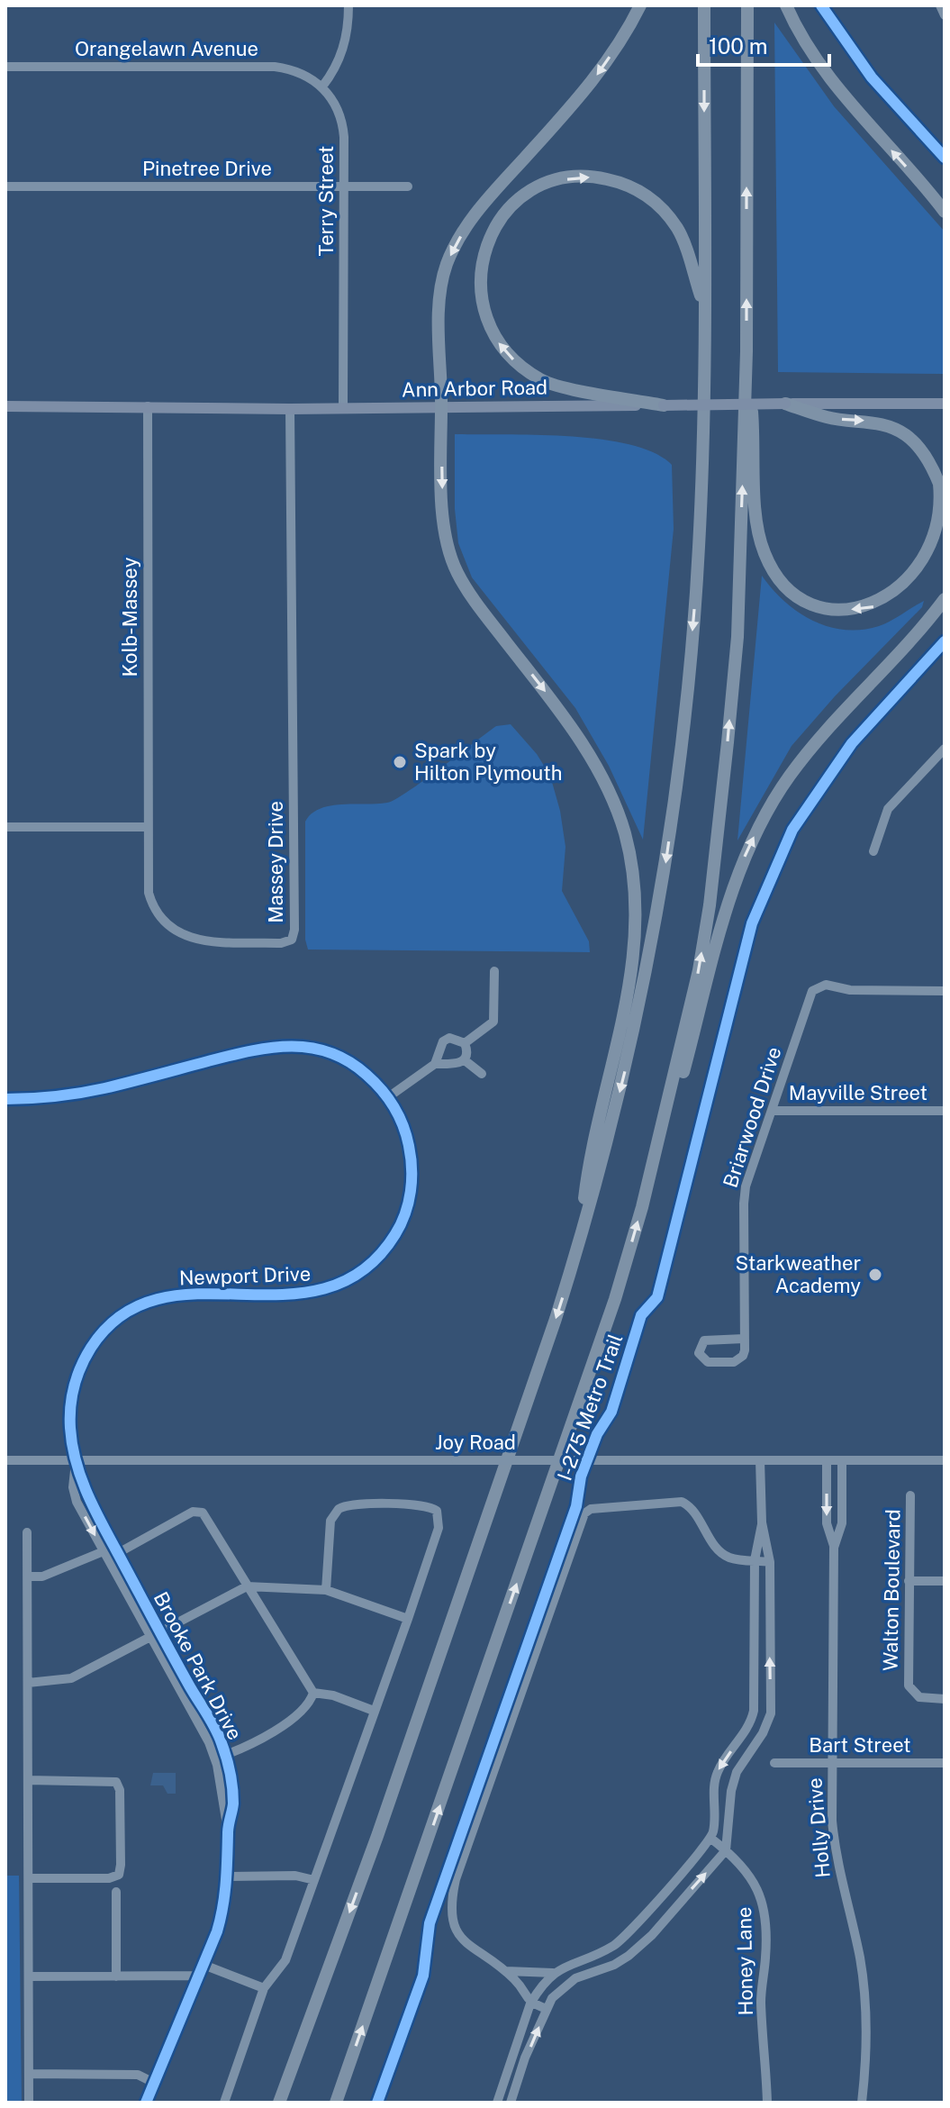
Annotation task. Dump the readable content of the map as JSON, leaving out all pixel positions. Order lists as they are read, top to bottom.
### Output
{
  "streets": {
    "main road": ["Ann Arbor Road"],
    "street": [
      "Orangelawn Avenue",
      "Pinetree Drive",
      "Terry Street",
      "Kolb-Massey",
      "Massey Drive",
      "Mayville Street",
      "Briarwood Drive",
      "Newport Drive",
      "Joy Road",
      "Walton Boulevard",
      "Brooke Park Drive",
      "Bart Street",
      "Holly Drive",
      "Honey Lane"
    ],
    "cycle path": ["I-275 Metro Trail"]
  },
  "crossings": [
    ["Orangelawn Avenue", "Terry Street"],
    ["Pinetree Drive", "Terry Street"],
    ["Terry Street", "Ann Arbor Road"],
    ["Ann Arbor Road", "Kolb-Massey"],
    ["Ann Arbor Road", "Massey Drive"],
    ["Kolb-Massey", "Massey Drive"],
    ["Mayville Street", "Briarwood Drive"],
    ["Newport Drive", "Joy Road"],
    ["Newport Drive", "Brooke Park Drive"],
    ["Joy Road", "Brooke Park Drive"],
    ["Joy Road", "Holly Drive"],
    ["Bart Street", "Holly Drive"]
  ],
  "places": ["Spark by Hilton Plymouth", "Starkweather Academy"],
  "scale_bar": "100 m"
}
